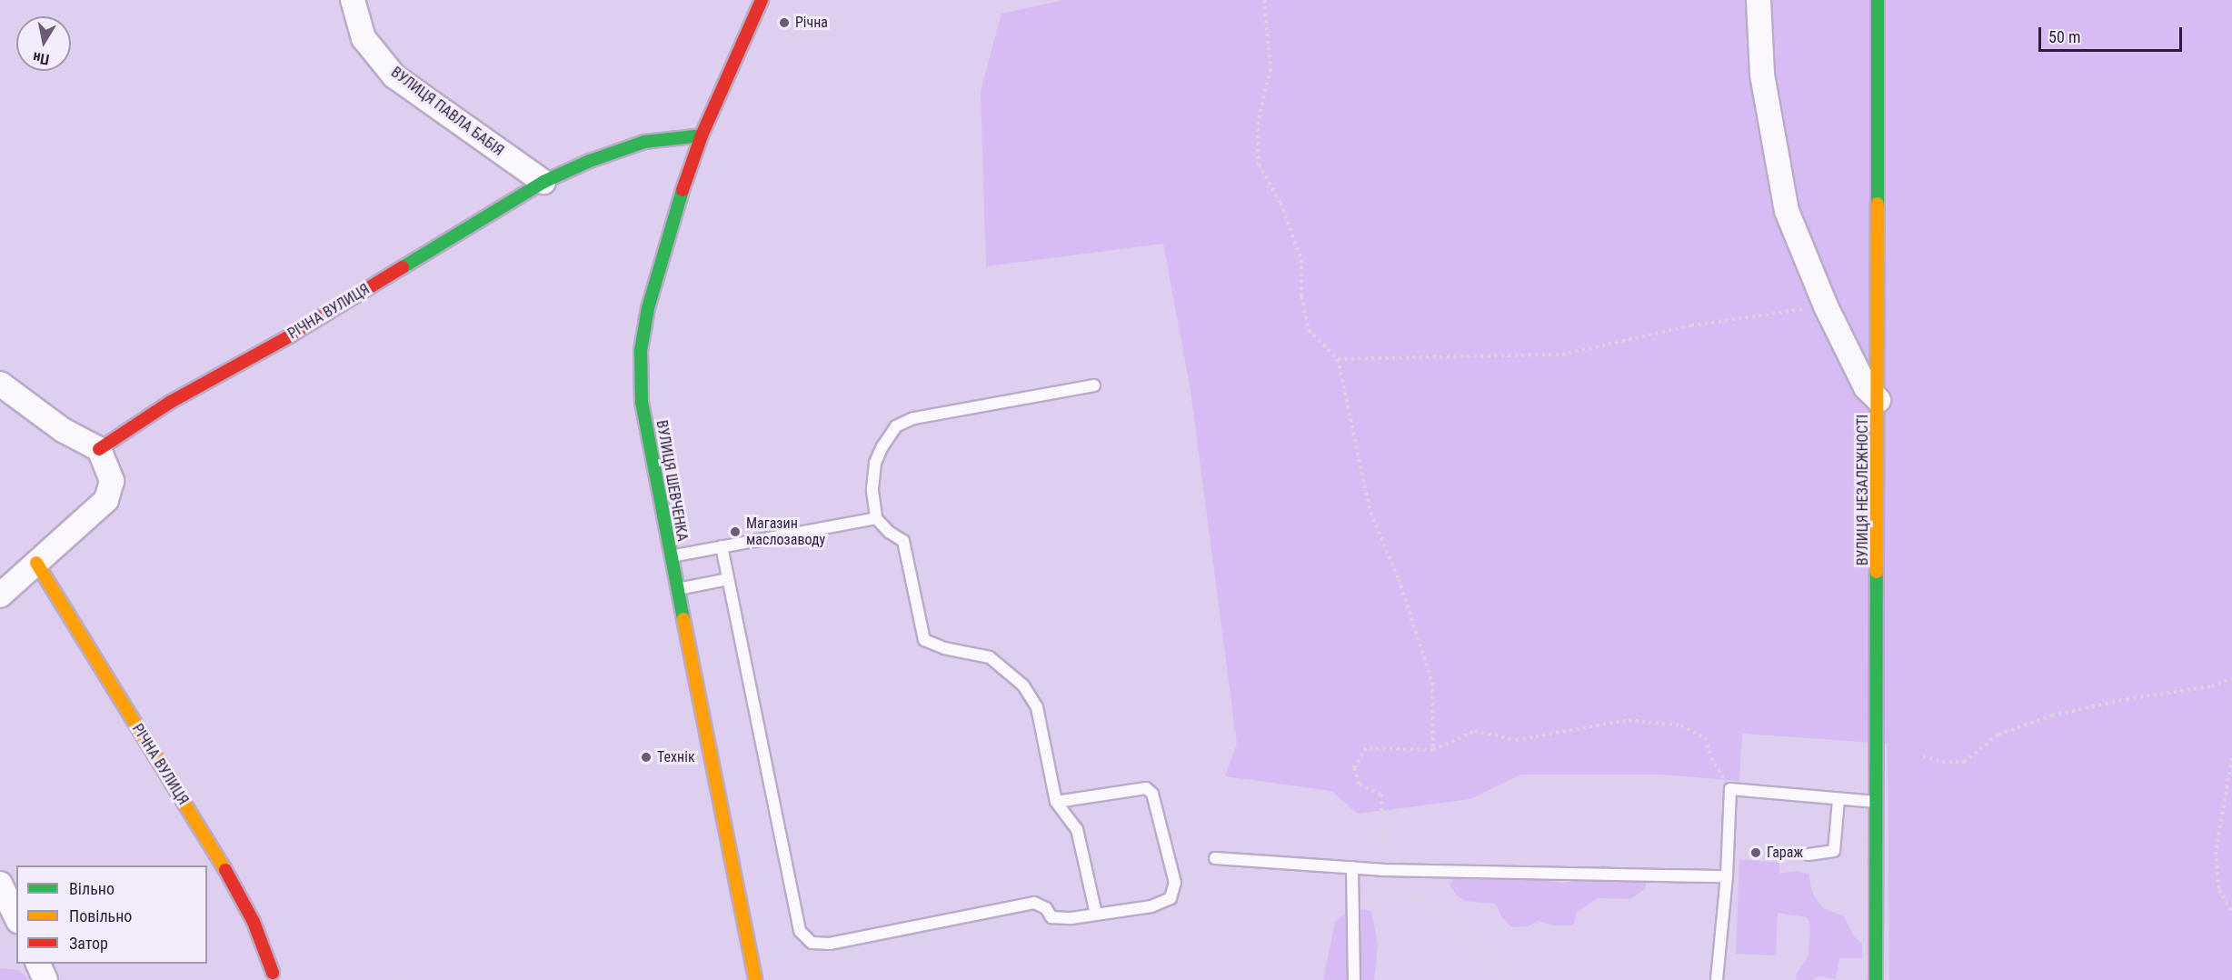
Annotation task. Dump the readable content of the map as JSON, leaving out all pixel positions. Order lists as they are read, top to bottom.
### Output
{
  "streets": {
    "street": [
      "ВУЛИЦЯ ПАВЛА БАБІЯ",
      "РІЧНА ВУЛИЦЯ",
      "ВУЛИЦЯ ШЕВЧЕНКА",
      "ВУЛИЦЯ НЕЗАЛЕЖНОСТІ"
    ]
  },
  "crossings": [
    ["ВУЛИЦЯ ПАВЛА БАБІЯ", "РІЧНА ВУЛИЦЯ"],
    ["РІЧНА ВУЛИЦЯ", "ВУЛИЦЯ ШЕВЧЕНКА"]
  ],
  "places": [
    "Річна",
    "Магазин маслозаводу",
    "Технік",
    "Гараж"
  ],
  "legend": ["Вільно", "Повільно", "Затор"],
  "scale_bar": "50 m",
  "north": "bottom"
}
